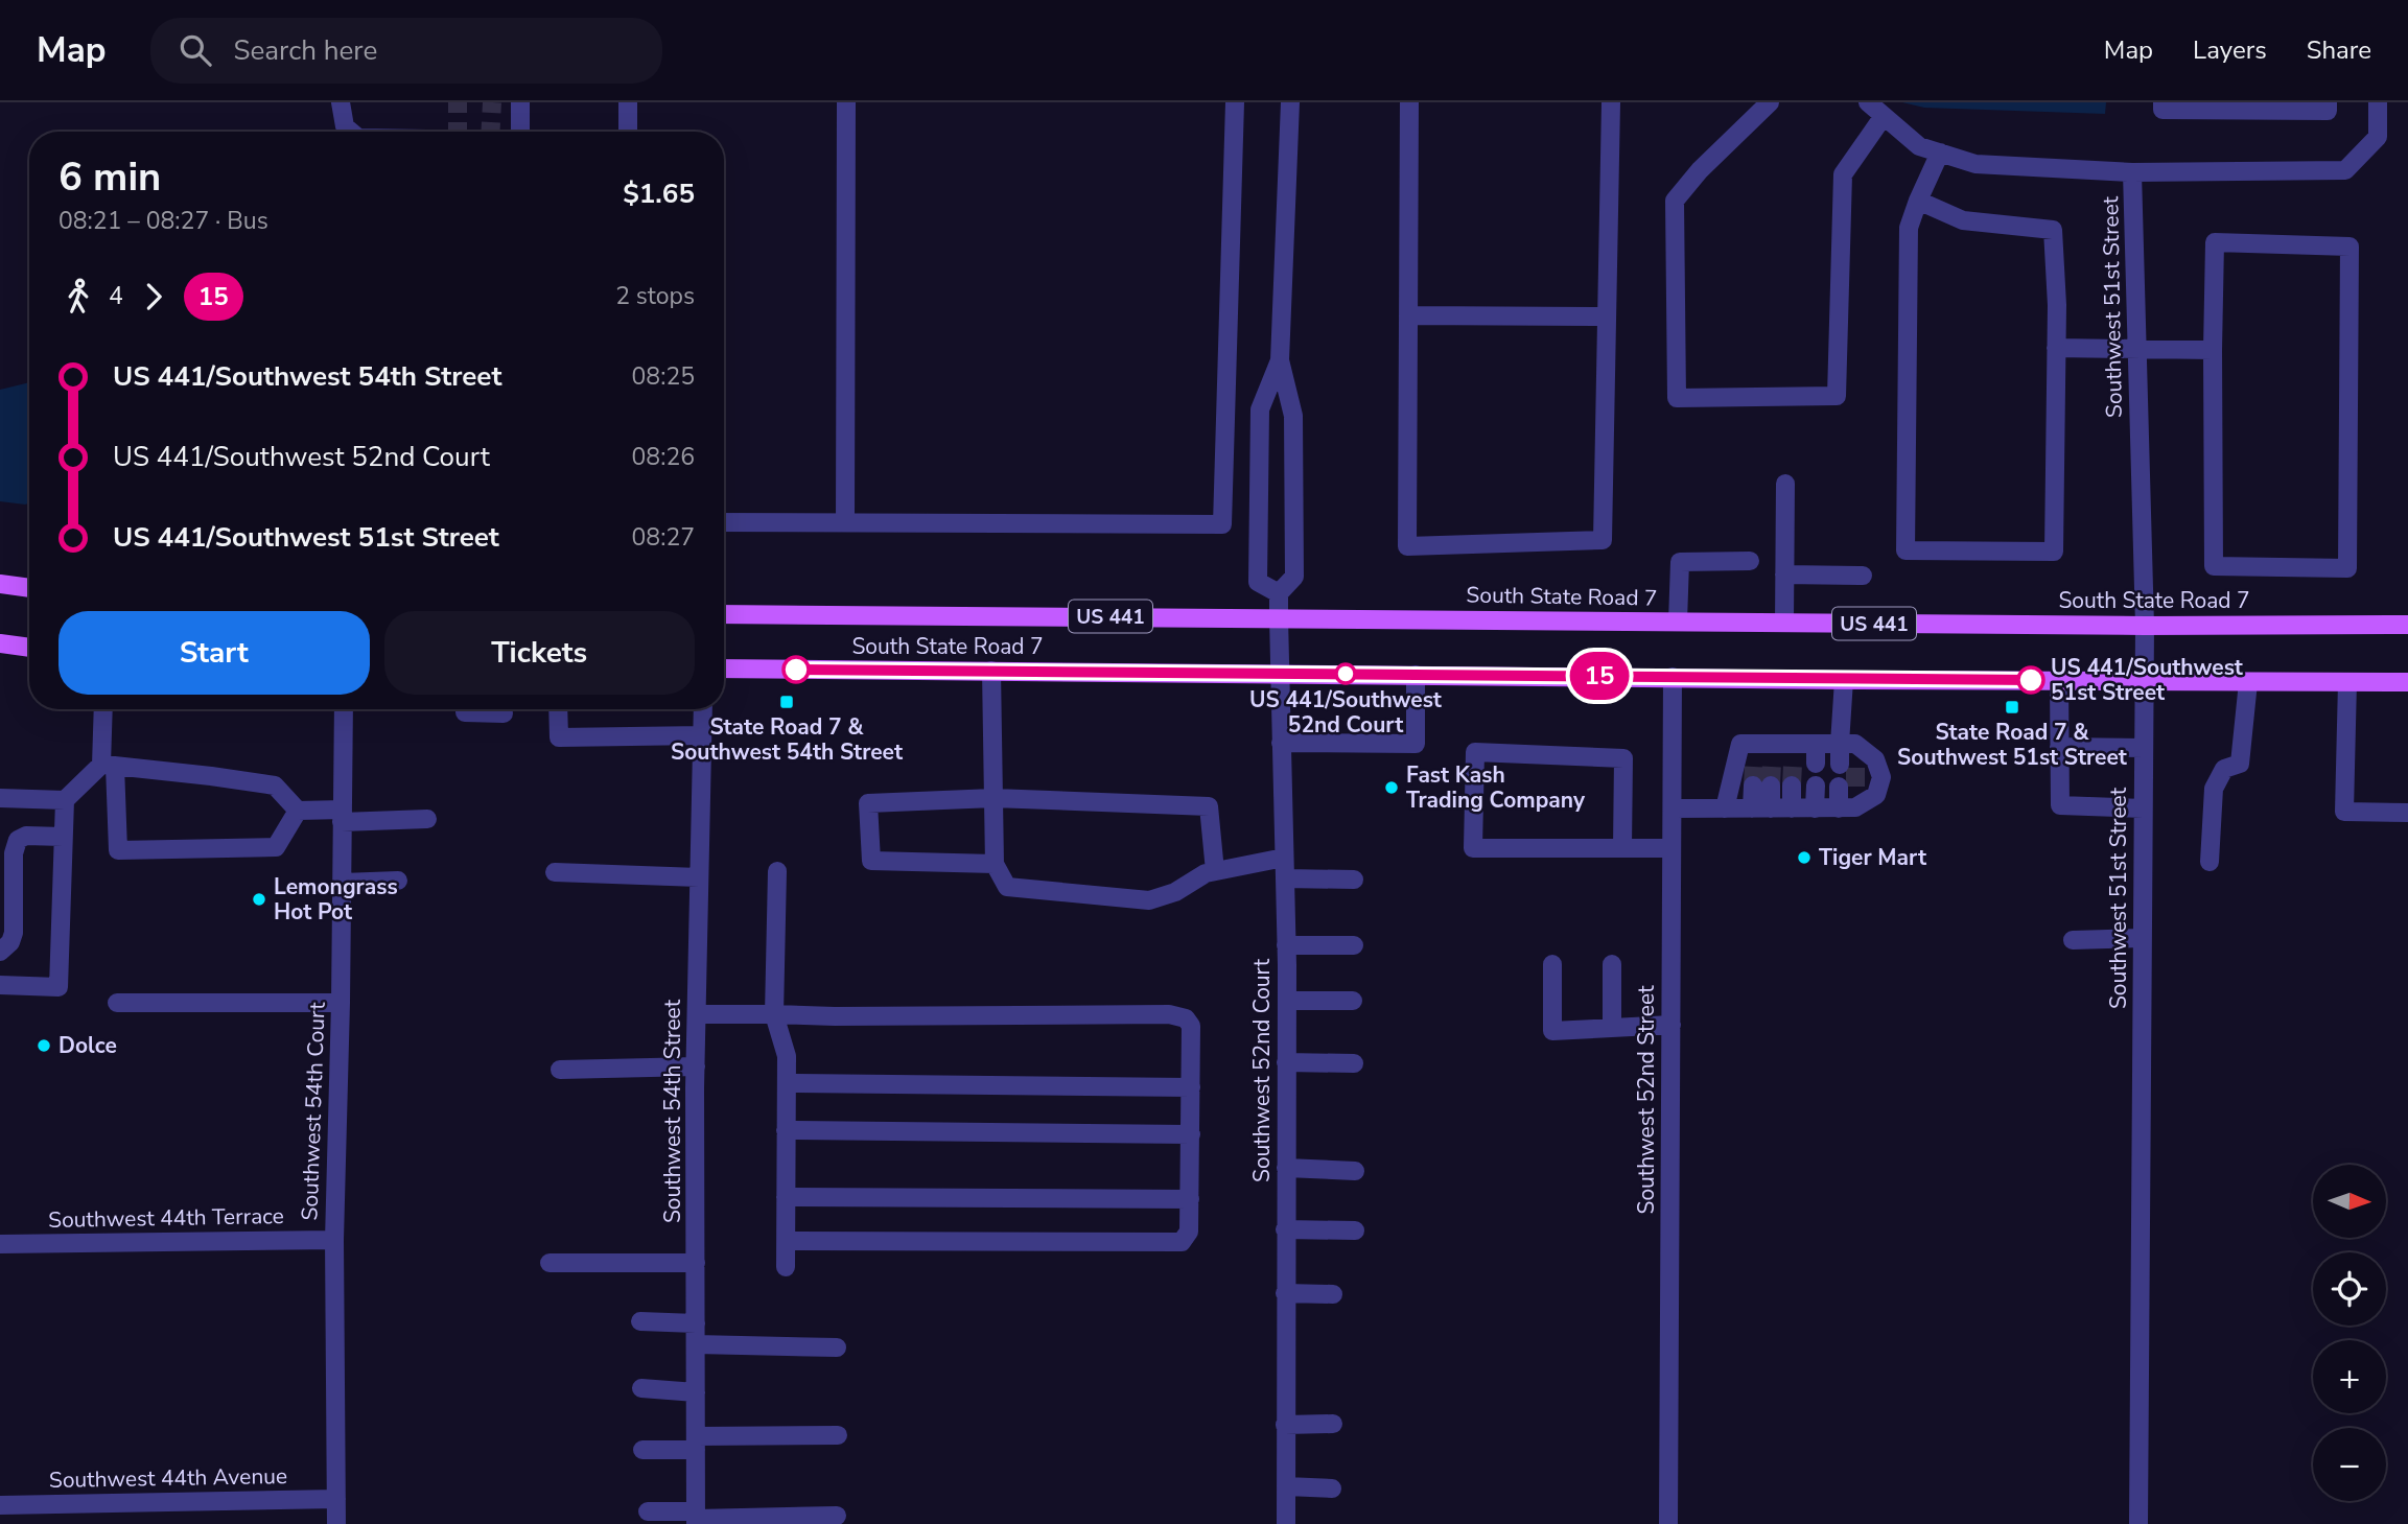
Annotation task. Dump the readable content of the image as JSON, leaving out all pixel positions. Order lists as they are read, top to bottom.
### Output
{
  "streets": {
    "main road": ["South State Road 7", "US 441"],
    "street": [
      "Southwest 51st Street",
      "Southwest 52nd Court",
      "Southwest 52nd Street",
      "Southwest 54th Court",
      "Southwest 54th Street",
      "Southwest 44th Terrace",
      "Southwest 44th Avenue"
    ]
  },
  "crossings": [
    ["Southwest 51st Street", "South State Road 7"],
    ["South State Road 7", "Southwest 52nd Court"],
    ["South State Road 7", "Southwest 52nd Street"],
    ["Southwest 54th Court", "Southwest 44th Terrace"],
    ["Southwest 54th Court", "Southwest 44th Avenue"]
  ],
  "places": {
    "other": [
      "US 441/Southwest 52nd Court",
      "US 441/Southwest 51st Street",
      "Fast Kash Trading Company",
      "Tiger Mart",
      "Lemongrass Hot Pot",
      "Dolce"
    ],
    "transit": ["State Road 7 & Southwest 54th Street", "State Road 7 & Southwest 51st Street"]
  },
  "lines": ["bus line 15"],
  "north": "right",
  "page": {
    "header": "Map",
    "search": "Search here",
    "nav": ["Map", "Layers", "Share"],
    "on_map": "15",
    "heading": ["6 min", "08:21 – 08:27 · Bus", "$1.65"],
    "legs": ["4", "15", "2 stops"],
    "list": [
      {
        "name": "US 441/Southwest 54th Street",
        "value": "08:25"
      },
      {
        "name": "US 441/Southwest 52nd Court",
        "value": "08:26"
      },
      {
        "name": "US 441/Southwest 51st Street",
        "value": "08:27"
      }
    ],
    "buttons": ["Start", "Tickets"],
    "map_buttons": ["+", "−"]
  }
}
